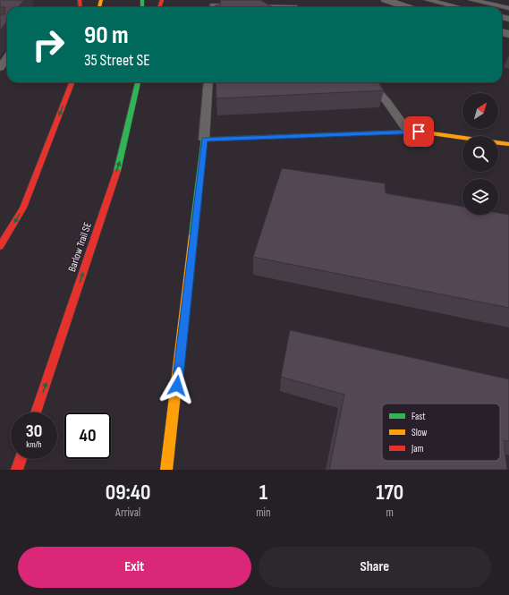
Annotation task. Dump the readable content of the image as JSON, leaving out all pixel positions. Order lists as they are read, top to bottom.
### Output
{
  "streets": {
    "main road": ["Barlow Trail SE"]
  },
  "one_way": ["Barlow Trail SE"],
  "legend": ["Fast", "Slow", "Jam"],
  "north": "top right",
  "page": {
    "turn": ["90 m", "35 Street SE"],
    "speed": "30 km/h",
    "limit": "40",
    "eta": [
      "09:40",
      "Arrival",
      "1",
      "min",
      "170",
      "m"
    ],
    "buttons": ["Exit", "Share"]
  }
}
